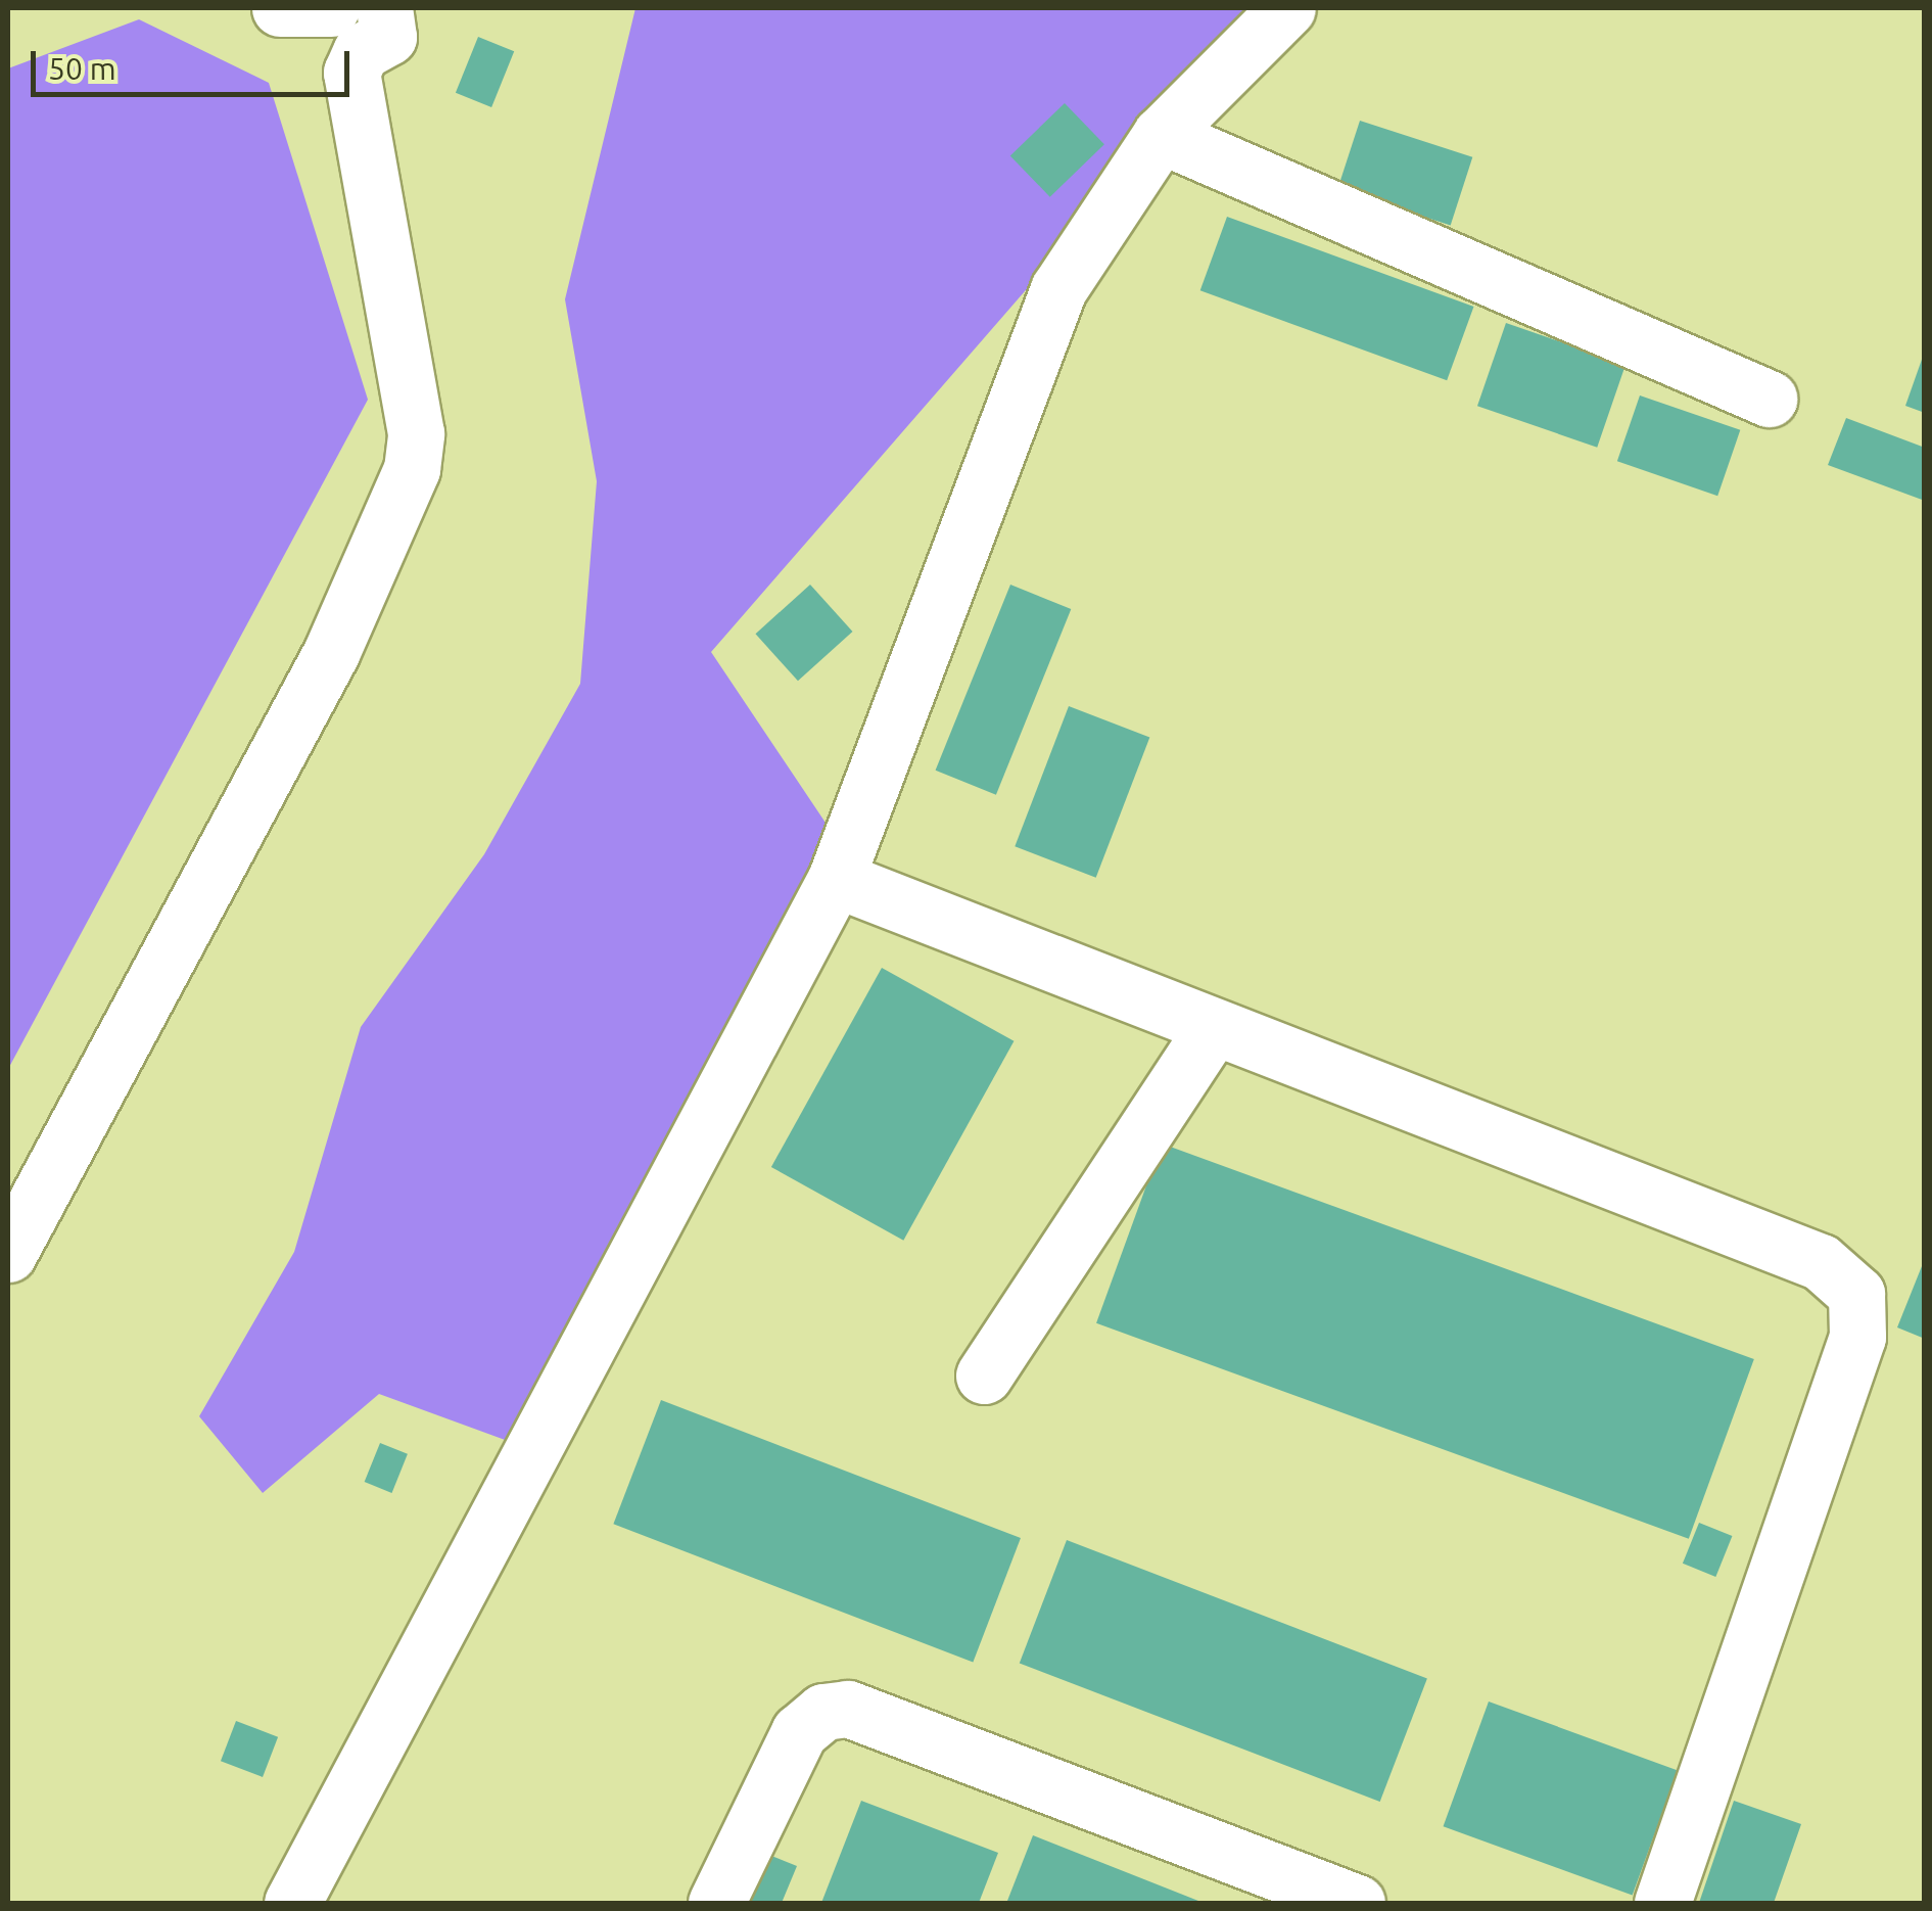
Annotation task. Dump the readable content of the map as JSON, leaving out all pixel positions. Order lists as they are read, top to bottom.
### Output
{
  "scale_bar": "50 m"
}
